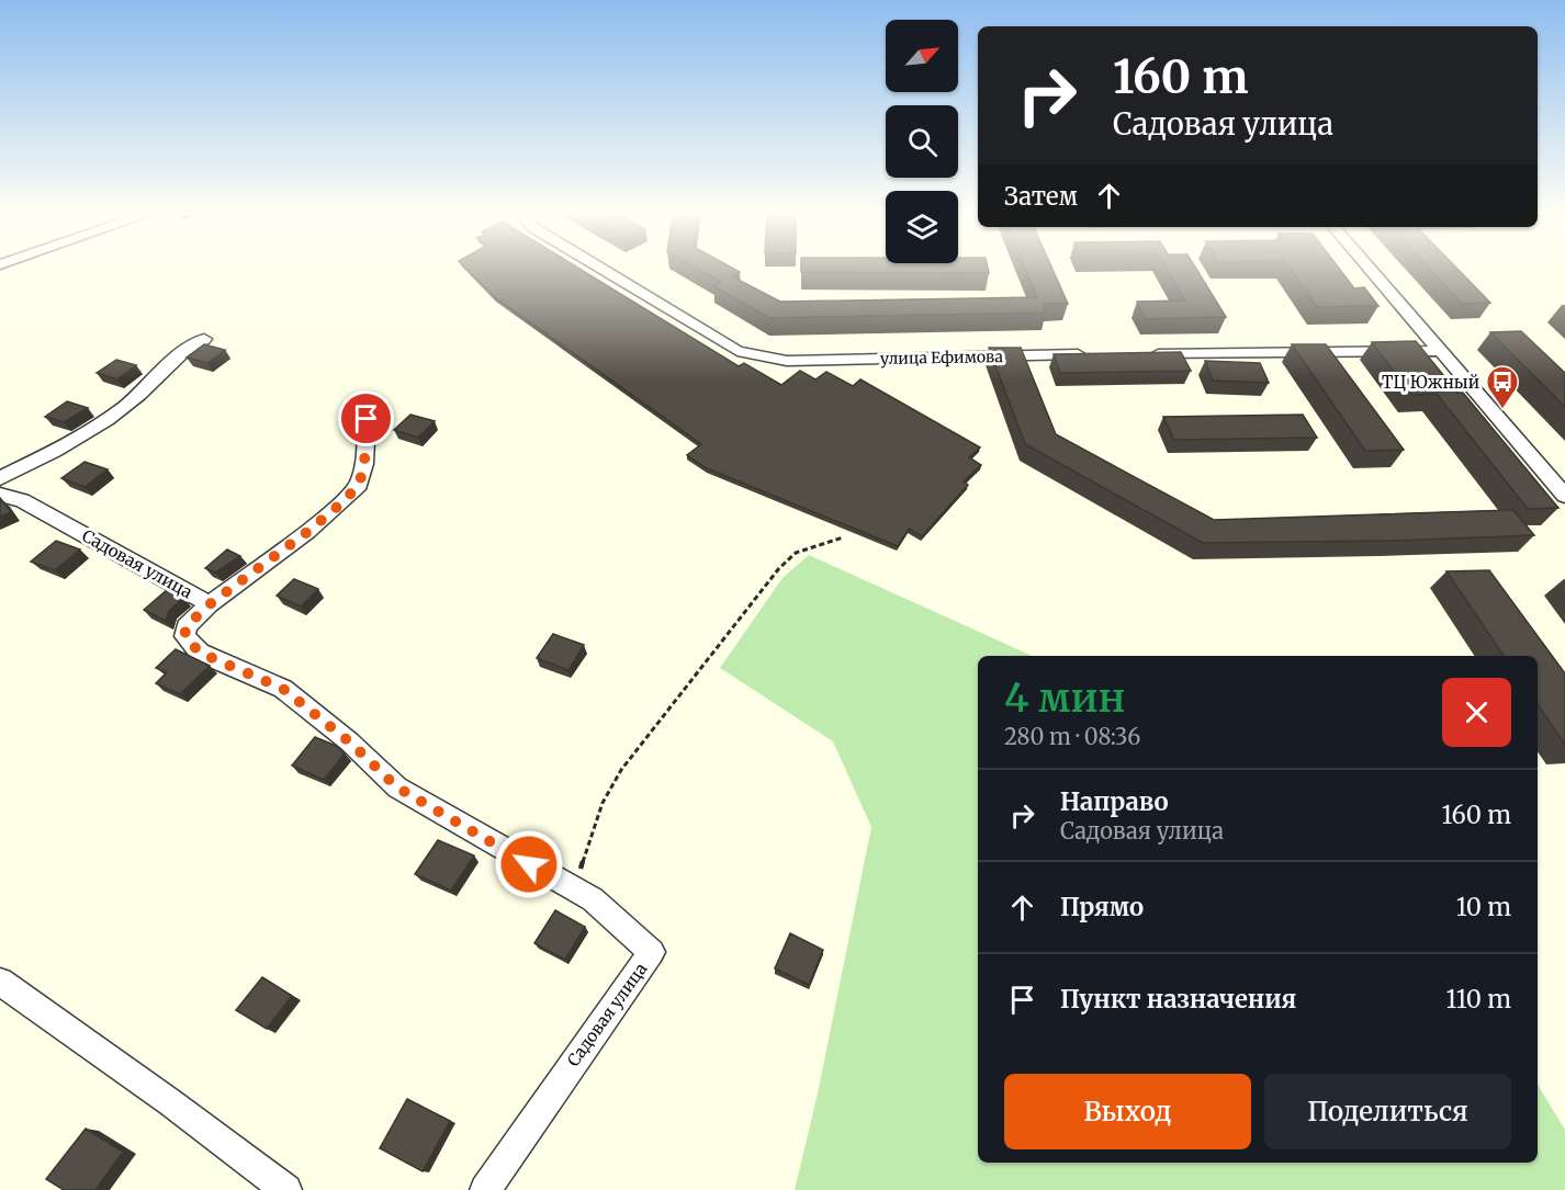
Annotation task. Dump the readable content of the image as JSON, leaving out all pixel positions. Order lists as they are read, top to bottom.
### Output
{
  "streets": {
    "street": ["улица Ефимова", "Садовая улица"]
  },
  "places": {
    "bus stop": ["ТЦ Южный"]
  },
  "north": "top right",
  "page": {
    "turn": ["160 m", "Садовая улица"],
    "then": "Затем",
    "heading": ["4 мин", "280 m · 08:36"],
    "list": [
      {
        "name": "Направо",
        "note": "Садовая улица",
        "value": "160 m"
      },
      {
        "name": "Прямо",
        "value": "10 m"
      },
      {
        "name": "Пункт назначения",
        "value": "110 m"
      }
    ],
    "buttons": ["Выход", "Поделиться"]
  }
}
